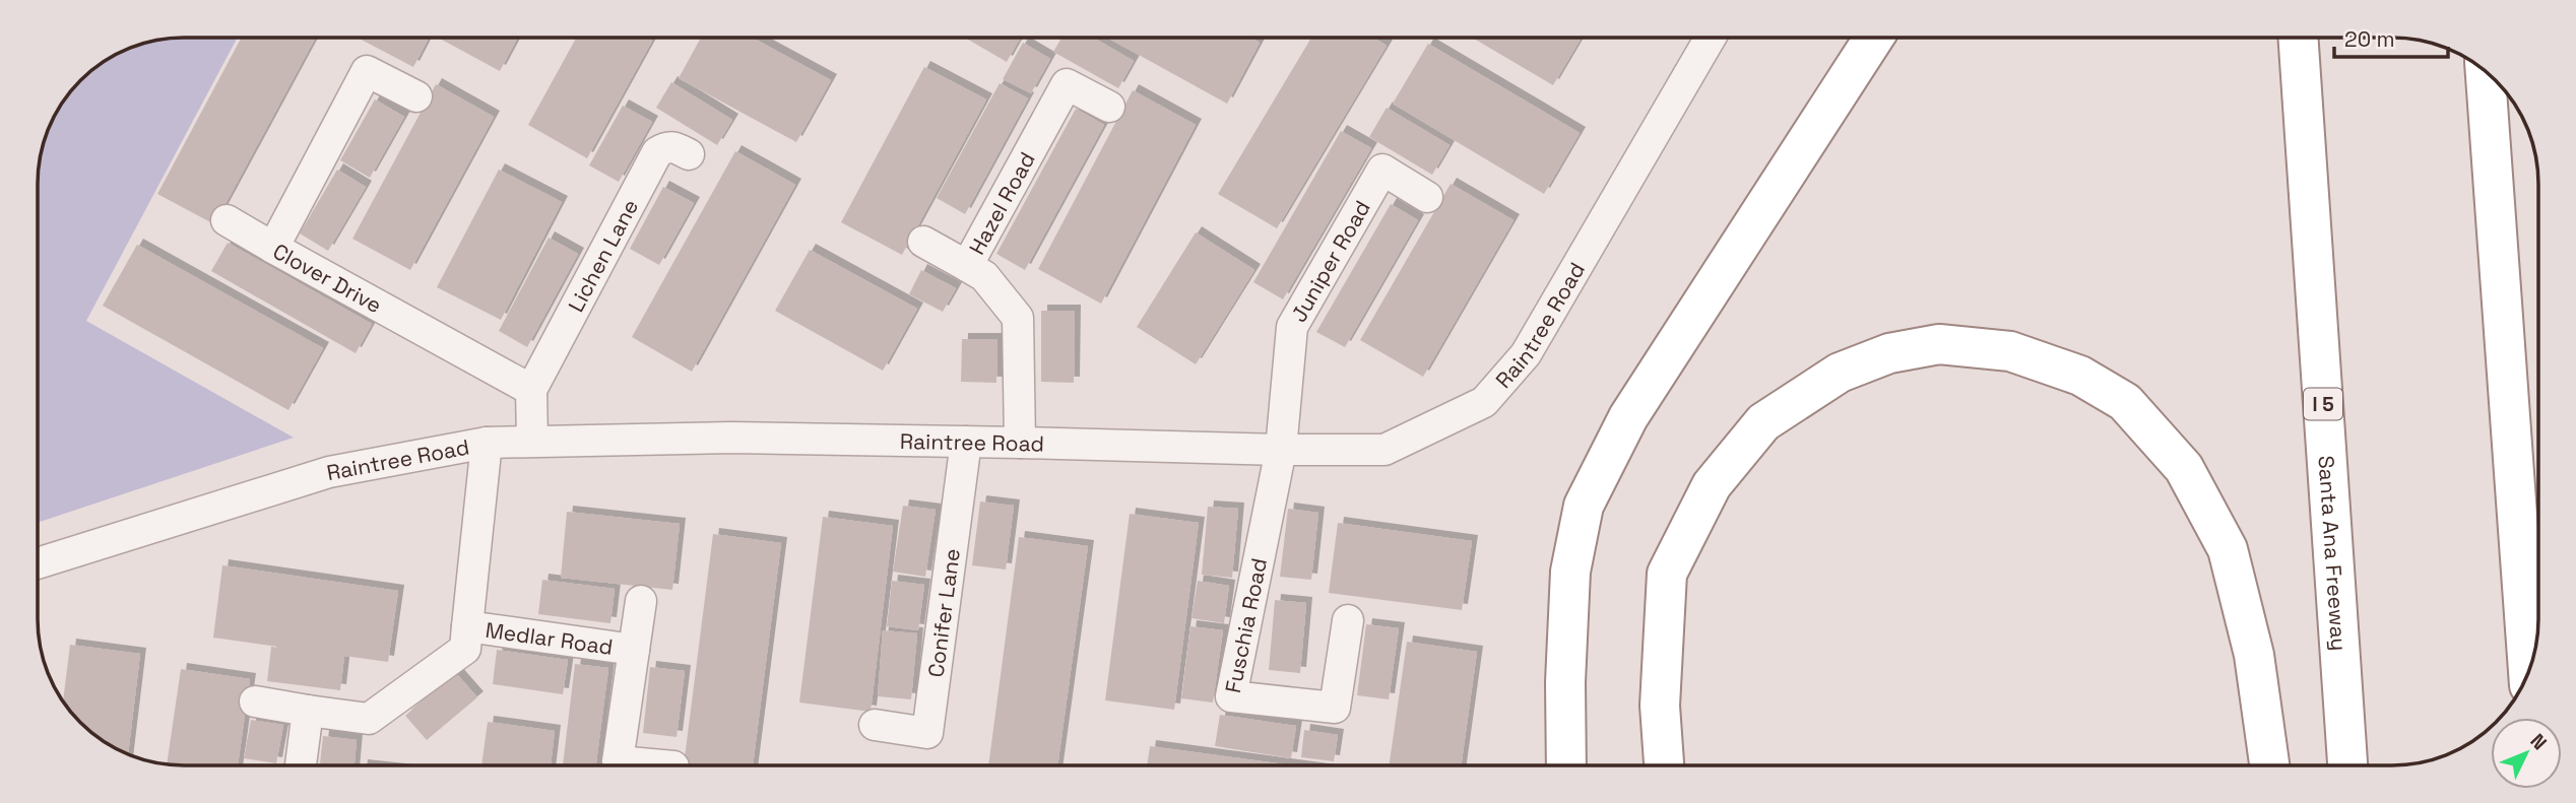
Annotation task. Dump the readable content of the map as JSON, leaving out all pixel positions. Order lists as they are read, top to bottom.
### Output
{
  "streets": {
    "highway": ["I 5", "Santa Ana Freeway"],
    "street": [
      "Hazel Road",
      "Lichen Lane",
      "Juniper Road",
      "Clover Drive",
      "Raintree Road",
      "Conifer Lane",
      "Fuschia Road",
      "Medlar Road"
    ]
  },
  "crossings": [
    ["Hazel Road", "Raintree Road"],
    ["Lichen Lane", "Clover Drive"],
    ["Juniper Road", "Raintree Road"],
    ["Juniper Road", "Fuschia Road"],
    ["Raintree Road", "Conifer Lane"],
    ["Raintree Road", "Fuschia Road"],
    ["Raintree Road", "Medlar Road"]
  ],
  "scale_bar": "20 m",
  "north": "top right"
}
